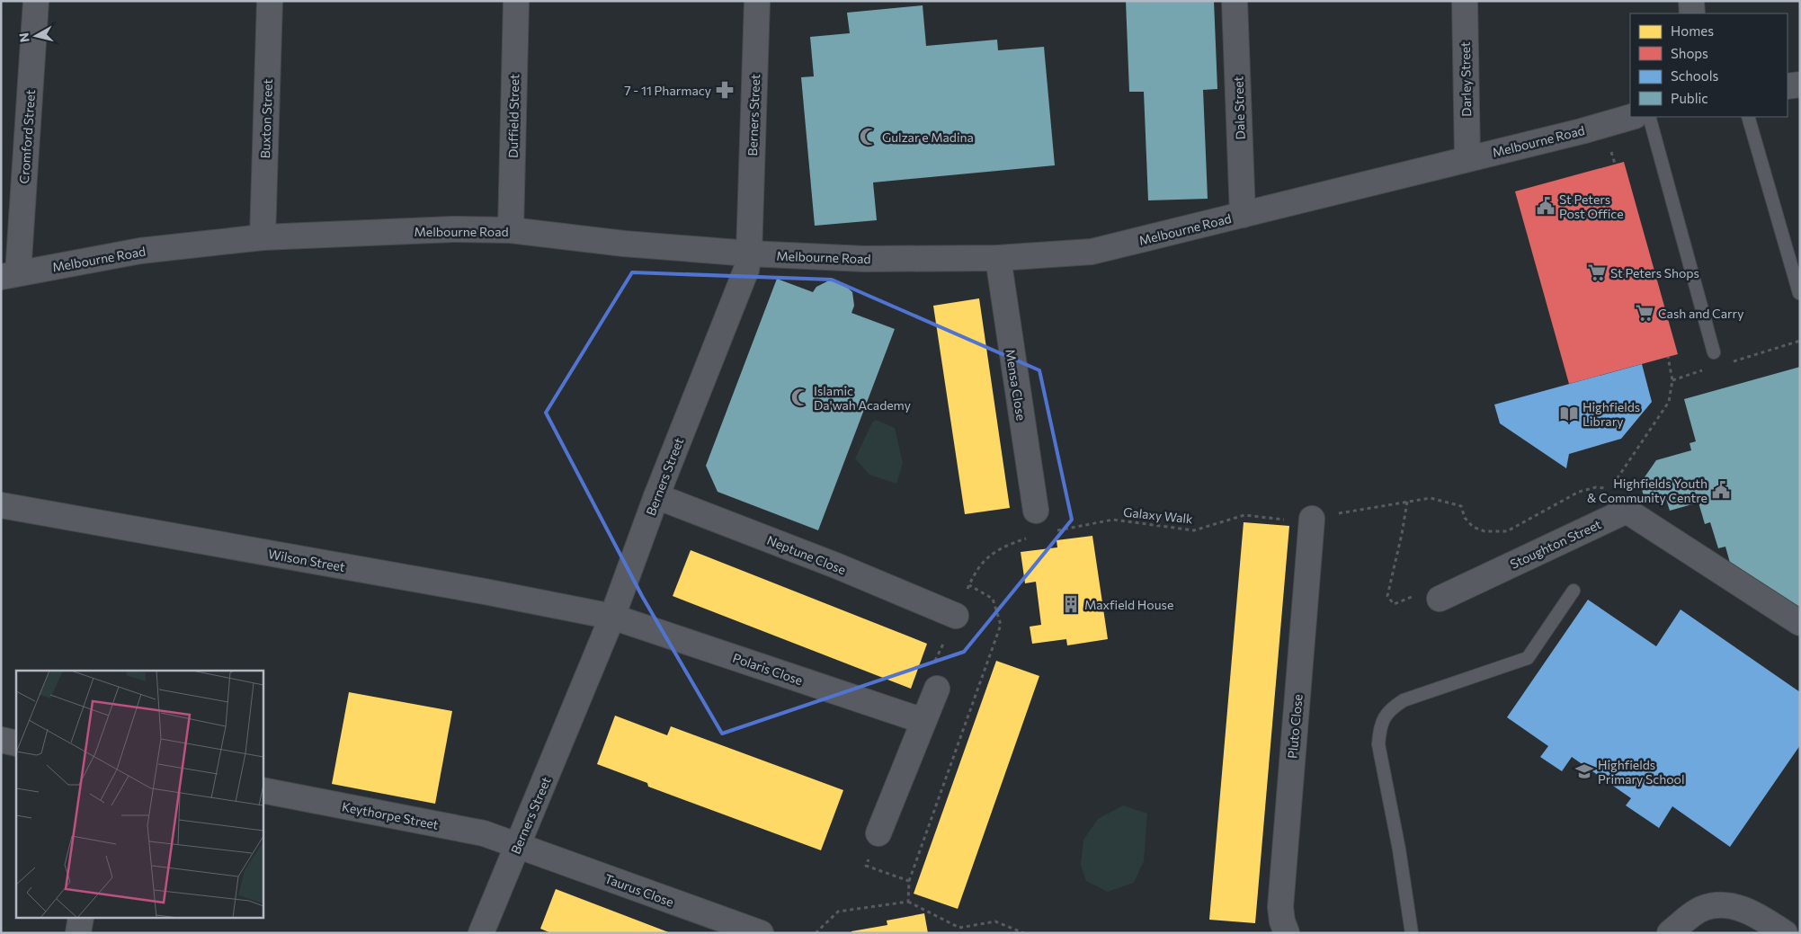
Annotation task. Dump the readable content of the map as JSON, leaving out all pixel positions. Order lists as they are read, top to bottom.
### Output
{
  "streets": {
    "street": [
      "Darley Street",
      "Dale Street",
      "Berners Street",
      "Duffield Street",
      "Buxton Street",
      "Cromford Street",
      "Melbourne Road",
      "Mensa Close",
      "Stoughton Street",
      "Neptune Close",
      "Wilson Street",
      "Polaris Close",
      "Pluto Close",
      "Keythorpe Street",
      "Taurus Close"
    ],
    "path": ["Galaxy Walk"]
  },
  "crossings": [
    ["Darley Street", "Melbourne Road"],
    ["Dale Street", "Melbourne Road"],
    ["Berners Street", "Melbourne Road"],
    ["Berners Street", "Neptune Close"],
    ["Berners Street", "Wilson Street"],
    ["Berners Street", "Polaris Close"],
    ["Berners Street", "Keythorpe Street"],
    ["Berners Street", "Taurus Close"],
    ["Duffield Street", "Melbourne Road"],
    ["Buxton Street", "Melbourne Road"],
    ["Cromford Street", "Melbourne Road"],
    ["Melbourne Road", "Mensa Close"],
    ["Galaxy Walk", "Pluto Close"],
    ["Wilson Street", "Polaris Close"],
    ["Keythorpe Street", "Taurus Close"]
  ],
  "places": {
    "pharmacy": ["7 - 11 Pharmacy"],
    "mosque": ["Gulzar e Madina", "Islamic Da'wah Academy"],
    "public building": ["St Peters Post Office", "Highfields Youth & Community Centre"],
    "supermarket": ["St Peters Shops", "Cash and Carry"],
    "library": ["Highfields Library"],
    "building": ["Maxfield House"],
    "school or university": ["Highfields Primary School"]
  },
  "legend": [
    "Homes",
    "Shops",
    "Schools",
    "Public"
  ],
  "north": "left"
}
